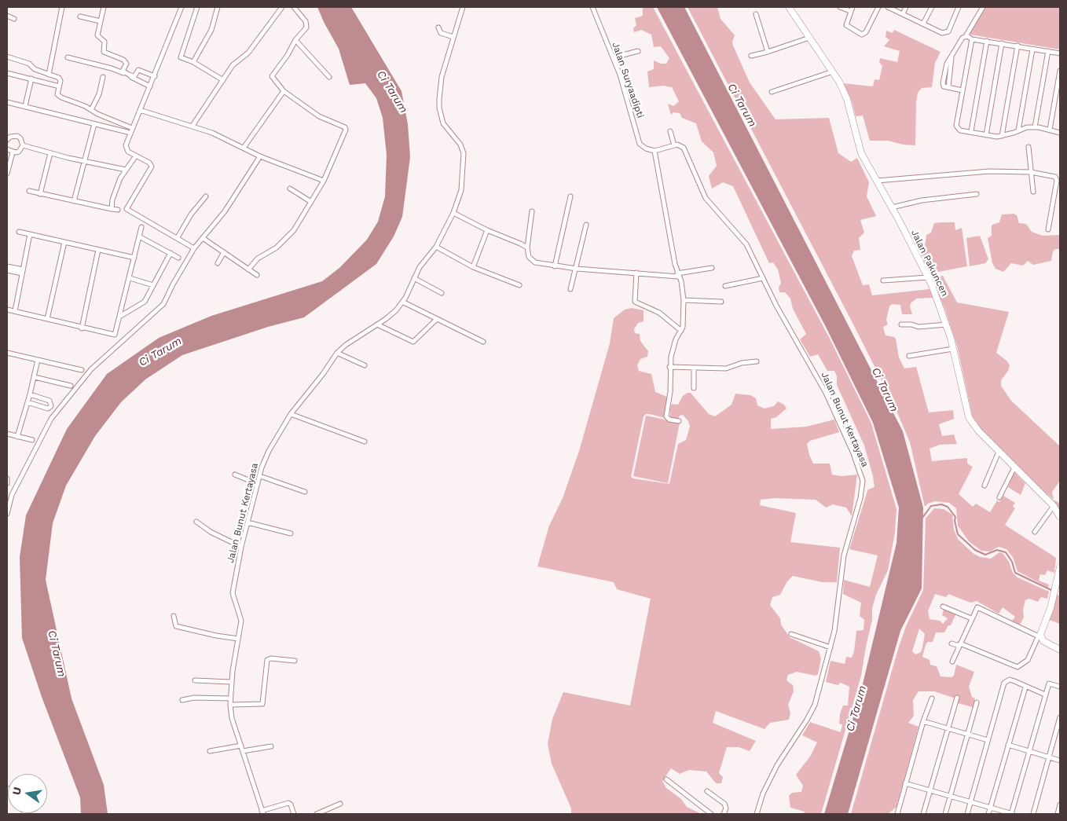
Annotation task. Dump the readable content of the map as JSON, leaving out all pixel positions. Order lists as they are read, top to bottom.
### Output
{
  "streets": {
    "street": ["Jalan Suryaadipti", "Jalan Pakuncen", "Jalan Bunut Kertayasa"]
  },
  "water": ["Ci Tarum"],
  "north": "left"
}
